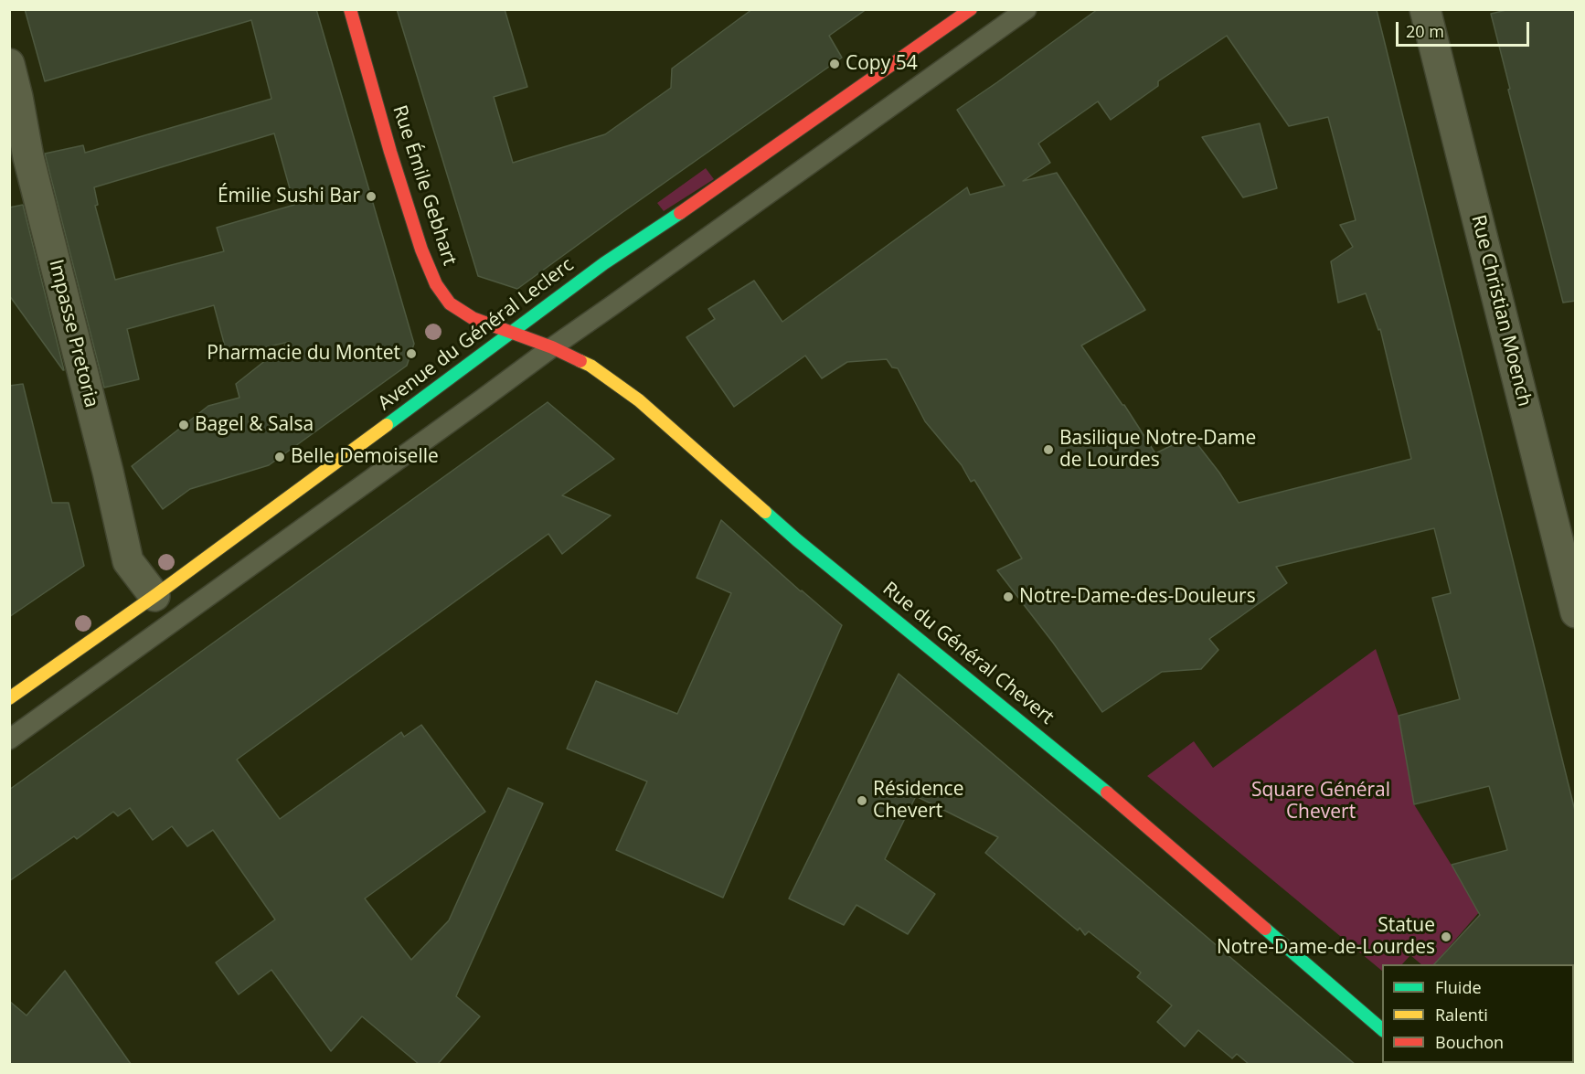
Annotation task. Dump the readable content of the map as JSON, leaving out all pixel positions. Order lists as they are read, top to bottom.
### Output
{
  "streets": {
    "street": [
      "Rue Émile Gebhart",
      "Rue Christian Moench",
      "Impasse Pretoria",
      "Avenue du Général Leclerc",
      "Rue du Général Chevert"
    ]
  },
  "crossings": [
    ["Rue Émile Gebhart", "Avenue du Général Leclerc"],
    ["Rue Émile Gebhart", "Rue du Général Chevert"],
    ["Impasse Pretoria", "Avenue du Général Leclerc"],
    ["Avenue du Général Leclerc", "Rue du Général Chevert"]
  ],
  "parks": ["Square Général Chevert"],
  "places": [
    "Copy 54",
    "Émilie Sushi Bar",
    "Pharmacie du Montet",
    "Bagel & Salsa",
    "Basilique Notre-Dame de Lourdes",
    "Belle Demoiselle",
    "Notre-Dame-des-Douleurs",
    "Résidence Chevert",
    "Statue Notre-Dame-de-Lourdes"
  ],
  "legend": ["Fluide", "Ralenti", "Bouchon"],
  "scale_bar": "20 m"
}
